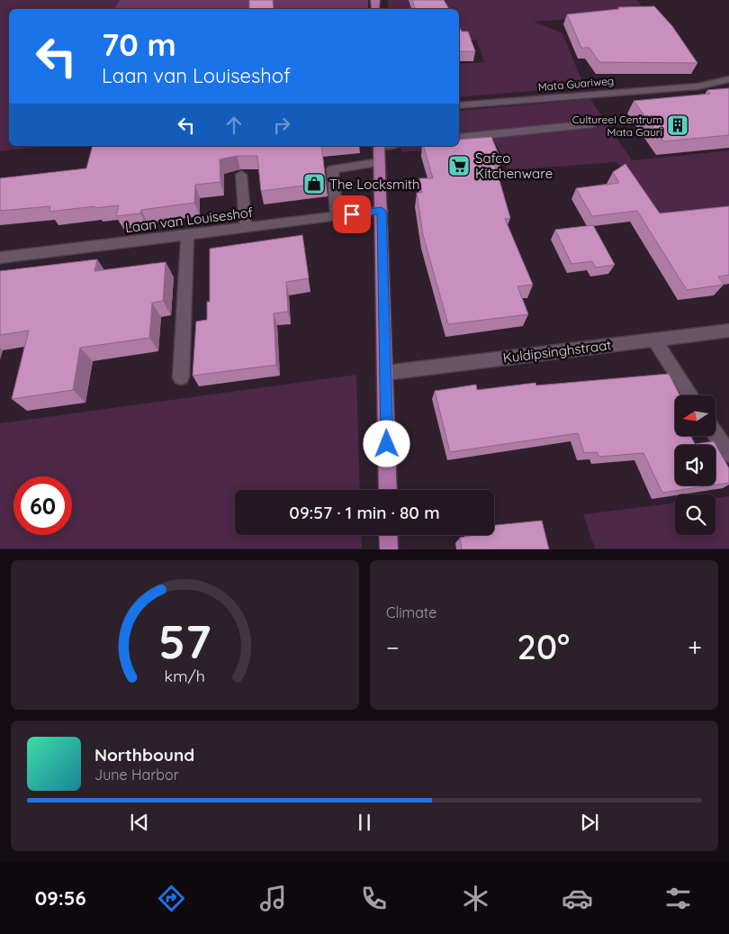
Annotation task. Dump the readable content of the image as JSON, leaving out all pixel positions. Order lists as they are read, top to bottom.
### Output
{
  "streets": {
    "street": ["Mata Guariweg", "Laan van Louiseshof", "Kuldipsinghstraat"]
  },
  "places": {
    "building": ["Cultureel Centrum Mata Gauri"],
    "supermarket": ["Safco Kitchenware"],
    "shop": ["The Locksmith"]
  },
  "north": "left",
  "page": {
    "turn": ["70 m", "Laan van Louiseshof"],
    "limit": "60",
    "trip": "09:57 · 1 min · 80 m",
    "tile": "Climate",
    "heat": ["−", "20°", "+"],
    "song": ["Northbound", "June Harbor"],
    "tabs": "09:56",
    "gauge": ["57", "km/h"]
  }
}
